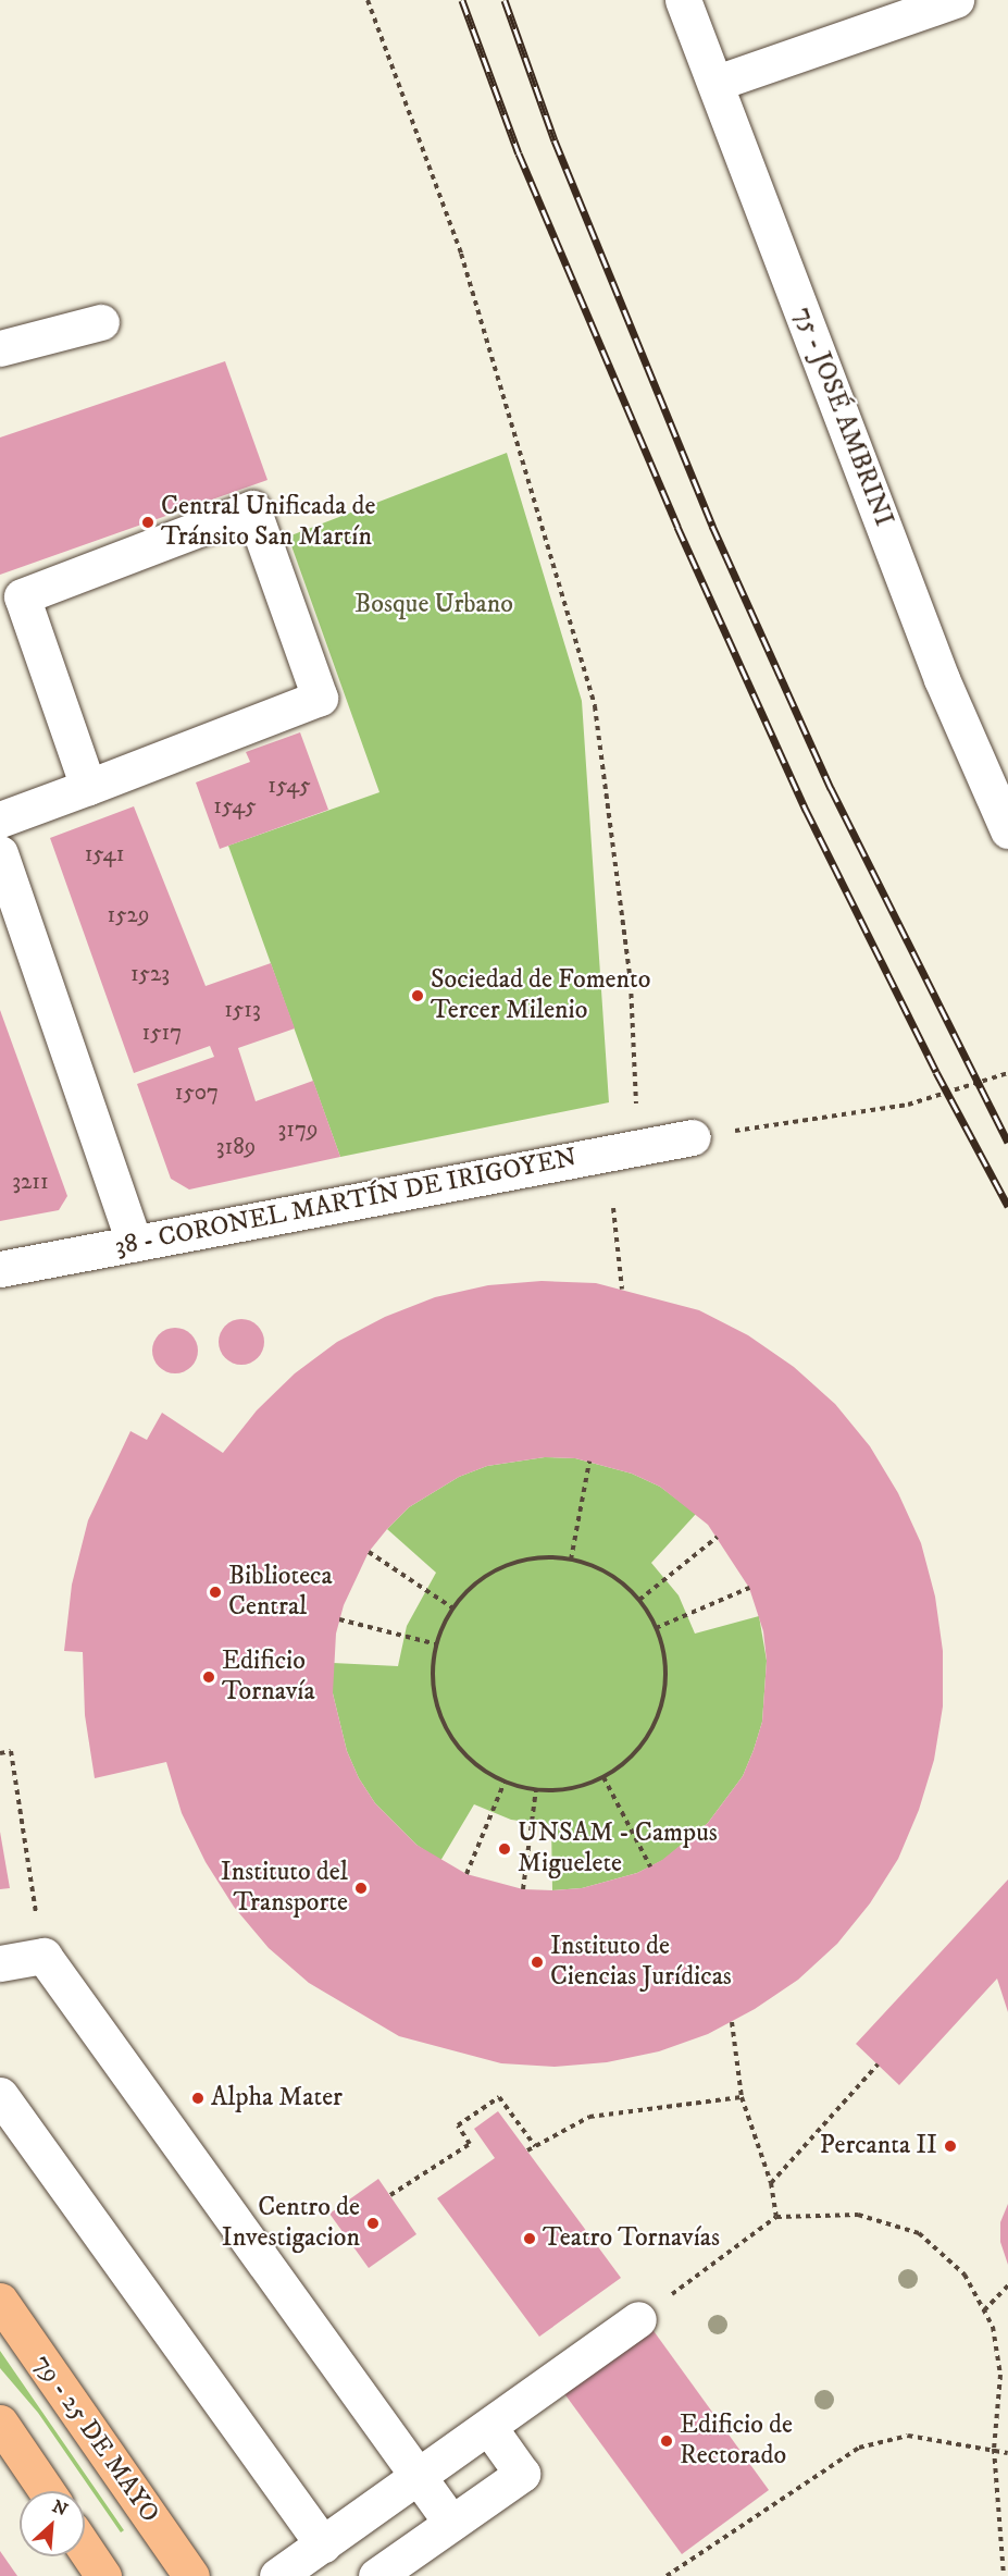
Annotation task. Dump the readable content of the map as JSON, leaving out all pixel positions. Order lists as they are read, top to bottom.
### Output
{
  "streets": {
    "main road": ["79 - 25 DE MAYO"],
    "street": ["75 - JOSÉ AMBRINI", "38 - CORONEL MARTÍN DE IRIGOYEN"]
  },
  "parks": ["Bosque Urbano"],
  "places": [
    "Central Unificada de Tránsito San Martín",
    "Sociedad de Fomento Tercer Milenio",
    "Biblioteca Central",
    "Edificio Tornavía",
    "UNSAM - Campus Miguelete",
    "Instituto del Transporte",
    "Instituto de Ciencias Jurídicas",
    "Alpha Mater",
    "Percanta II",
    "Centro de Investigacion",
    "Teatro Tornavías",
    "Edificio de Rectorado"
  ],
  "house_numbers": [
    "1545",
    "1545",
    "1541",
    "1529",
    "1523",
    "1513",
    "1517",
    "1507",
    "3179",
    "3189",
    "3211"
  ],
  "north": "top right"
}
